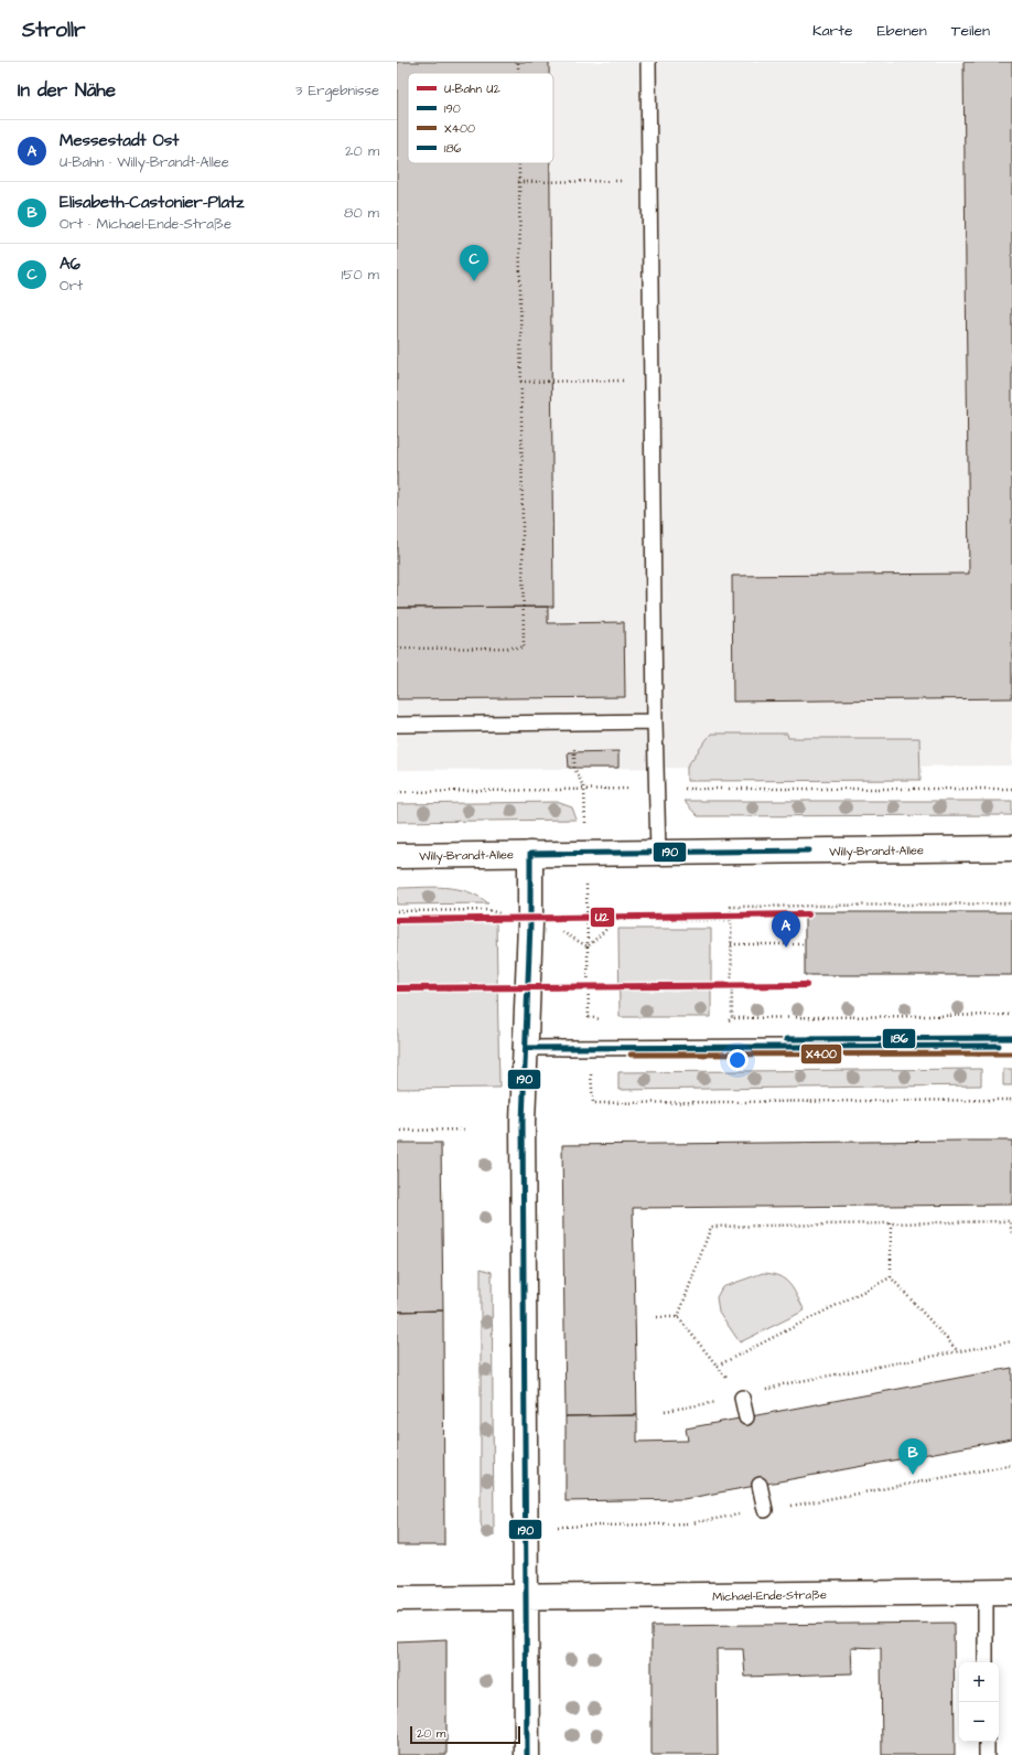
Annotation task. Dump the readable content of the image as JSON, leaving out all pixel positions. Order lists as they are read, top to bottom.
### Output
{
  "streets": {
    "street": ["Willy-Brandt-Allee", "Michael-Ende-Straße"]
  },
  "lines": [
    "transit line 190",
    "metro line U2",
    "transit line 186",
    "transit line X400"
  ],
  "legend": [
    "U-Bahn U2",
    "190",
    "X400",
    "186"
  ],
  "scale_bar": "20 m",
  "page": {
    "header": "Strollr",
    "nav": ["Karte", "Ebenen", "Teilen"],
    "heading": ["In der Nähe", "3 Ergebnisse"],
    "list": [
      {
        "mark": "A",
        "name": "Messestadt Ost",
        "note": "U-Bahn · Willy-Brandt-Allee",
        "value": "20 m"
      },
      {
        "mark": "B",
        "name": "Elisabeth-Castonier-Platz",
        "note": "Ort · Michael-Ende-Straße",
        "value": "80 m"
      },
      {
        "mark": "C",
        "name": "A6",
        "note": "Ort",
        "value": "150 m"
      }
    ],
    "pins": ["C", "A", "B"],
    "map_buttons": ["+", "−"],
    "scale": "20 m"
  }
}
